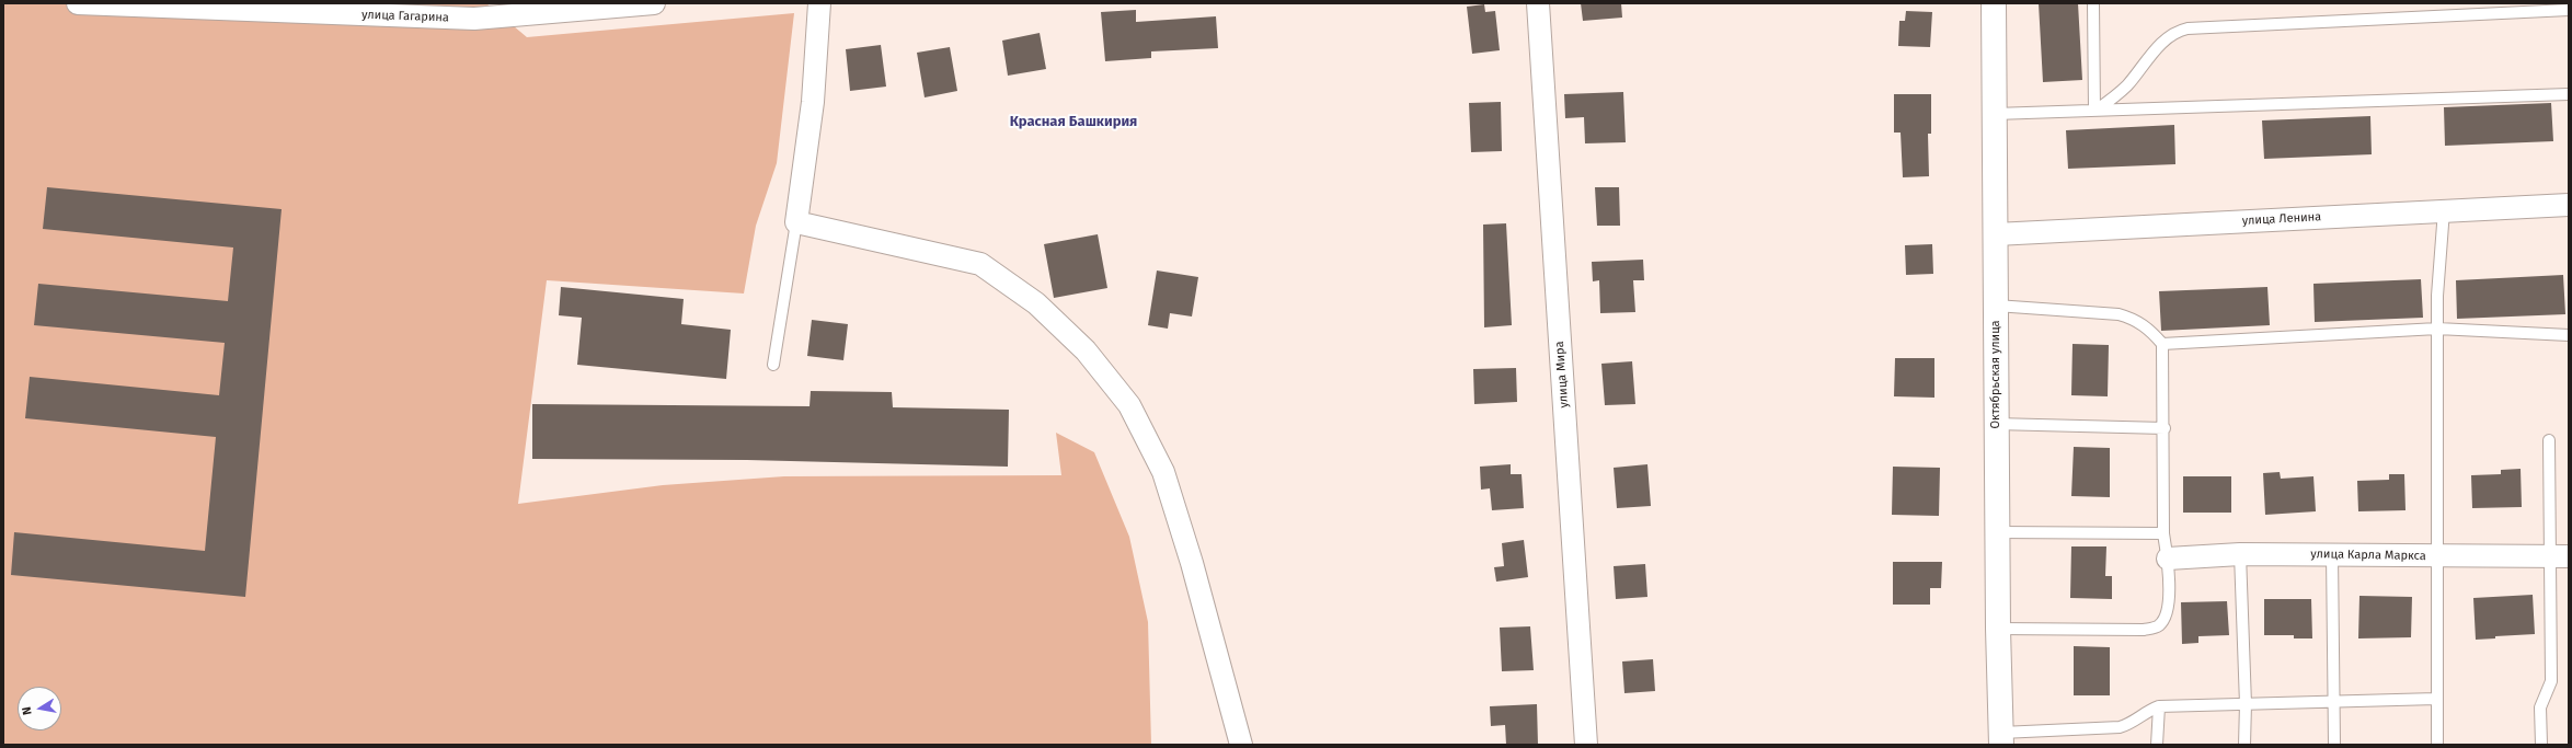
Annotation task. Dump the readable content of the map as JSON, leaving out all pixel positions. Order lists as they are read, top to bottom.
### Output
{
  "streets": {
    "street": [
      "улица Гагарина",
      "улица Ленина",
      "улица Мира",
      "Октябрьская улица",
      "улица Карла Маркса"
    ]
  },
  "crossings": [
    ["улица Ленина", "Октябрьская улица"]
  ],
  "districts": ["Красная Башкирия"],
  "north": "left"
}
